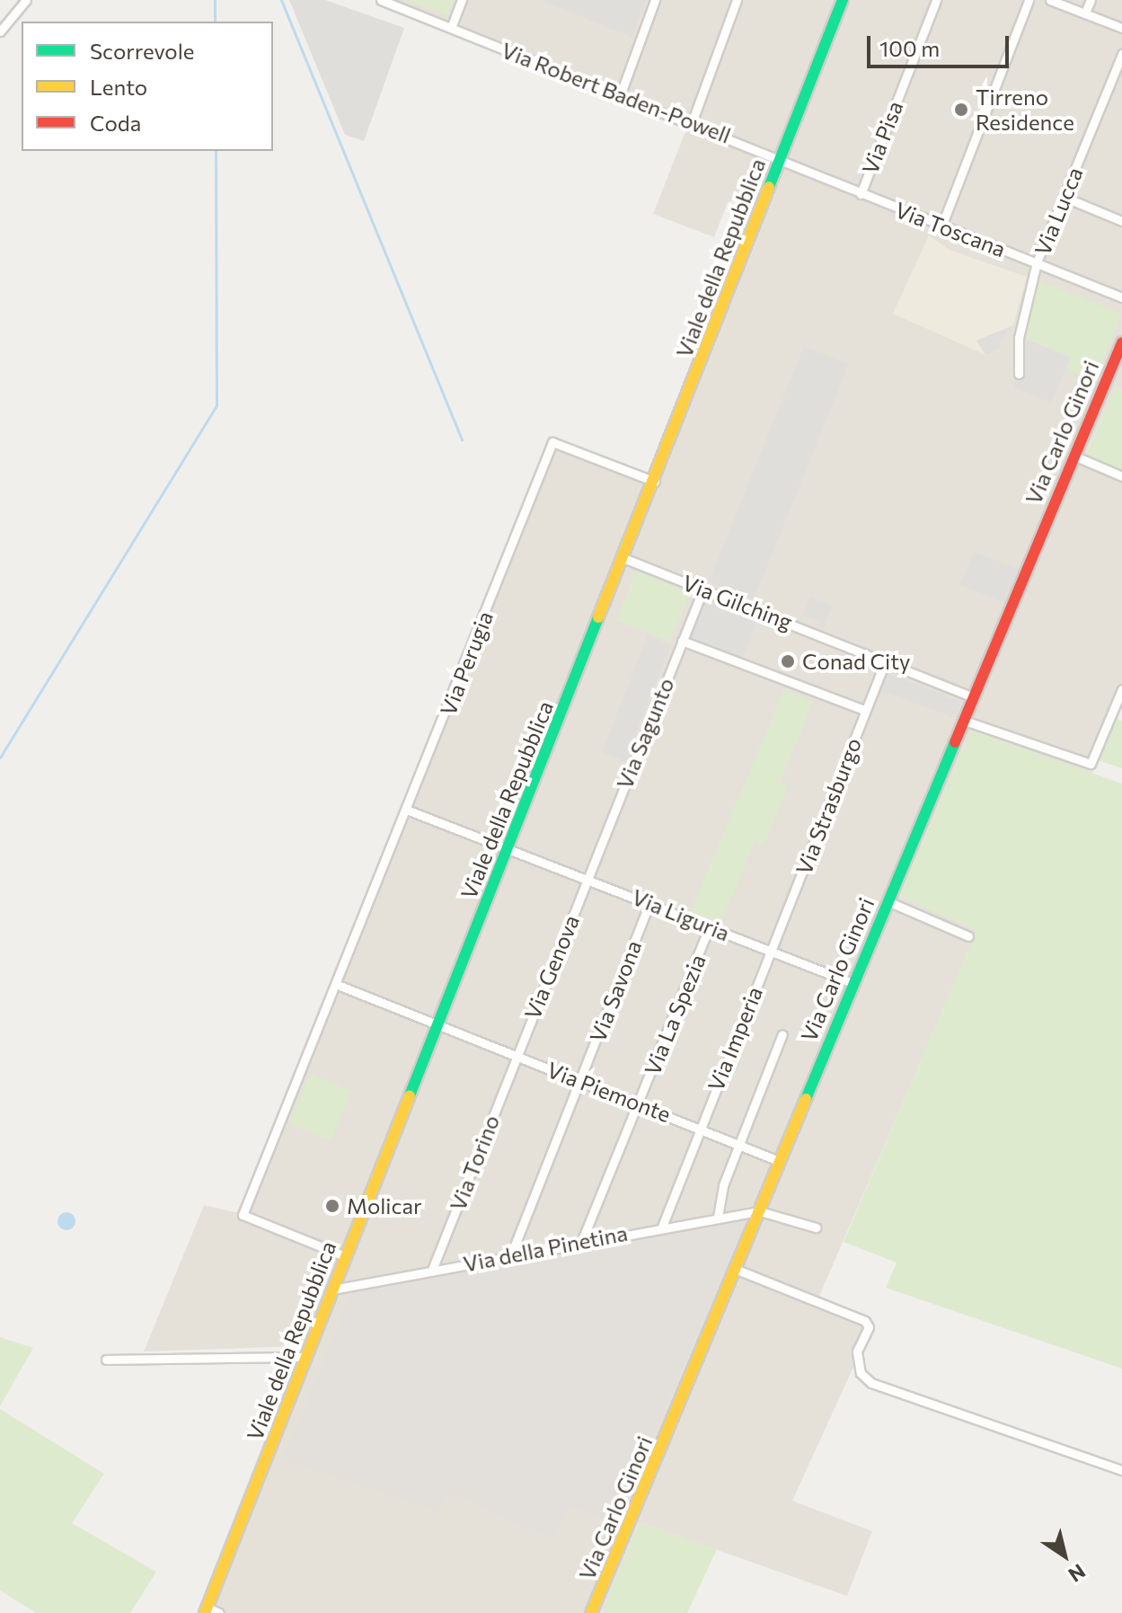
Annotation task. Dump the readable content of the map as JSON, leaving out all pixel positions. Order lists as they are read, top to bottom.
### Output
{
  "streets": {
    "street": [
      "Via Robert Baden-Powell",
      "Via Pisa",
      "Via Lucca",
      "Via Toscana",
      "Viale della Repubblica",
      "Via Carlo Ginori",
      "Via Gilching",
      "Via Perugia",
      "Via Sagunto",
      "Via Strasburgo",
      "Via Liguria",
      "Via Genova",
      "Via Savona",
      "Via La Spezia",
      "Via Imperia",
      "Via Piemonte",
      "Via Torino",
      "Via della Pinetina"
    ]
  },
  "crossings": [
    ["Via Robert Baden-Powell", "Via Toscana"],
    ["Via Robert Baden-Powell", "Viale della Repubblica"],
    ["Via Pisa", "Via Toscana"],
    ["Via Lucca", "Via Toscana"],
    ["Via Toscana", "Viale della Repubblica"],
    ["Viale della Repubblica", "Via Gilching"],
    ["Viale della Repubblica", "Via Perugia"],
    ["Viale della Repubblica", "Via Liguria"],
    ["Viale della Repubblica", "Via Piemonte"],
    ["Viale della Repubblica", "Via della Pinetina"],
    ["Via Carlo Ginori", "Via Gilching"],
    ["Via Carlo Ginori", "Via Liguria"],
    ["Via Carlo Ginori", "Via Piemonte"],
    ["Via Carlo Ginori", "Via della Pinetina"],
    ["Via Gilching", "Via Sagunto"],
    ["Via Gilching", "Via Strasburgo"],
    ["Via Perugia", "Via Liguria"],
    ["Via Perugia", "Via Piemonte"],
    ["Via Sagunto", "Via Liguria"],
    ["Via Sagunto", "Via Genova"],
    ["Via Strasburgo", "Via Liguria"],
    ["Via Strasburgo", "Via Imperia"],
    ["Via Liguria", "Via Genova"],
    ["Via Liguria", "Via Savona"],
    ["Via Liguria", "Via La Spezia"],
    ["Via Liguria", "Via Imperia"],
    ["Via Genova", "Via Piemonte"],
    ["Via Genova", "Via Torino"],
    ["Via Savona", "Via Piemonte"],
    ["Via Savona", "Via della Pinetina"],
    ["Via La Spezia", "Via Piemonte"],
    ["Via La Spezia", "Via della Pinetina"],
    ["Via Imperia", "Via Piemonte"],
    ["Via Imperia", "Via della Pinetina"],
    ["Via Piemonte", "Via Torino"],
    ["Via Torino", "Via della Pinetina"]
  ],
  "places": ["Tirreno Residence", "Conad City", "Molicar"],
  "legend": ["Scorrevole", "Lento", "Coda"],
  "scale_bar": "100 m",
  "north": "bottom right"
}
